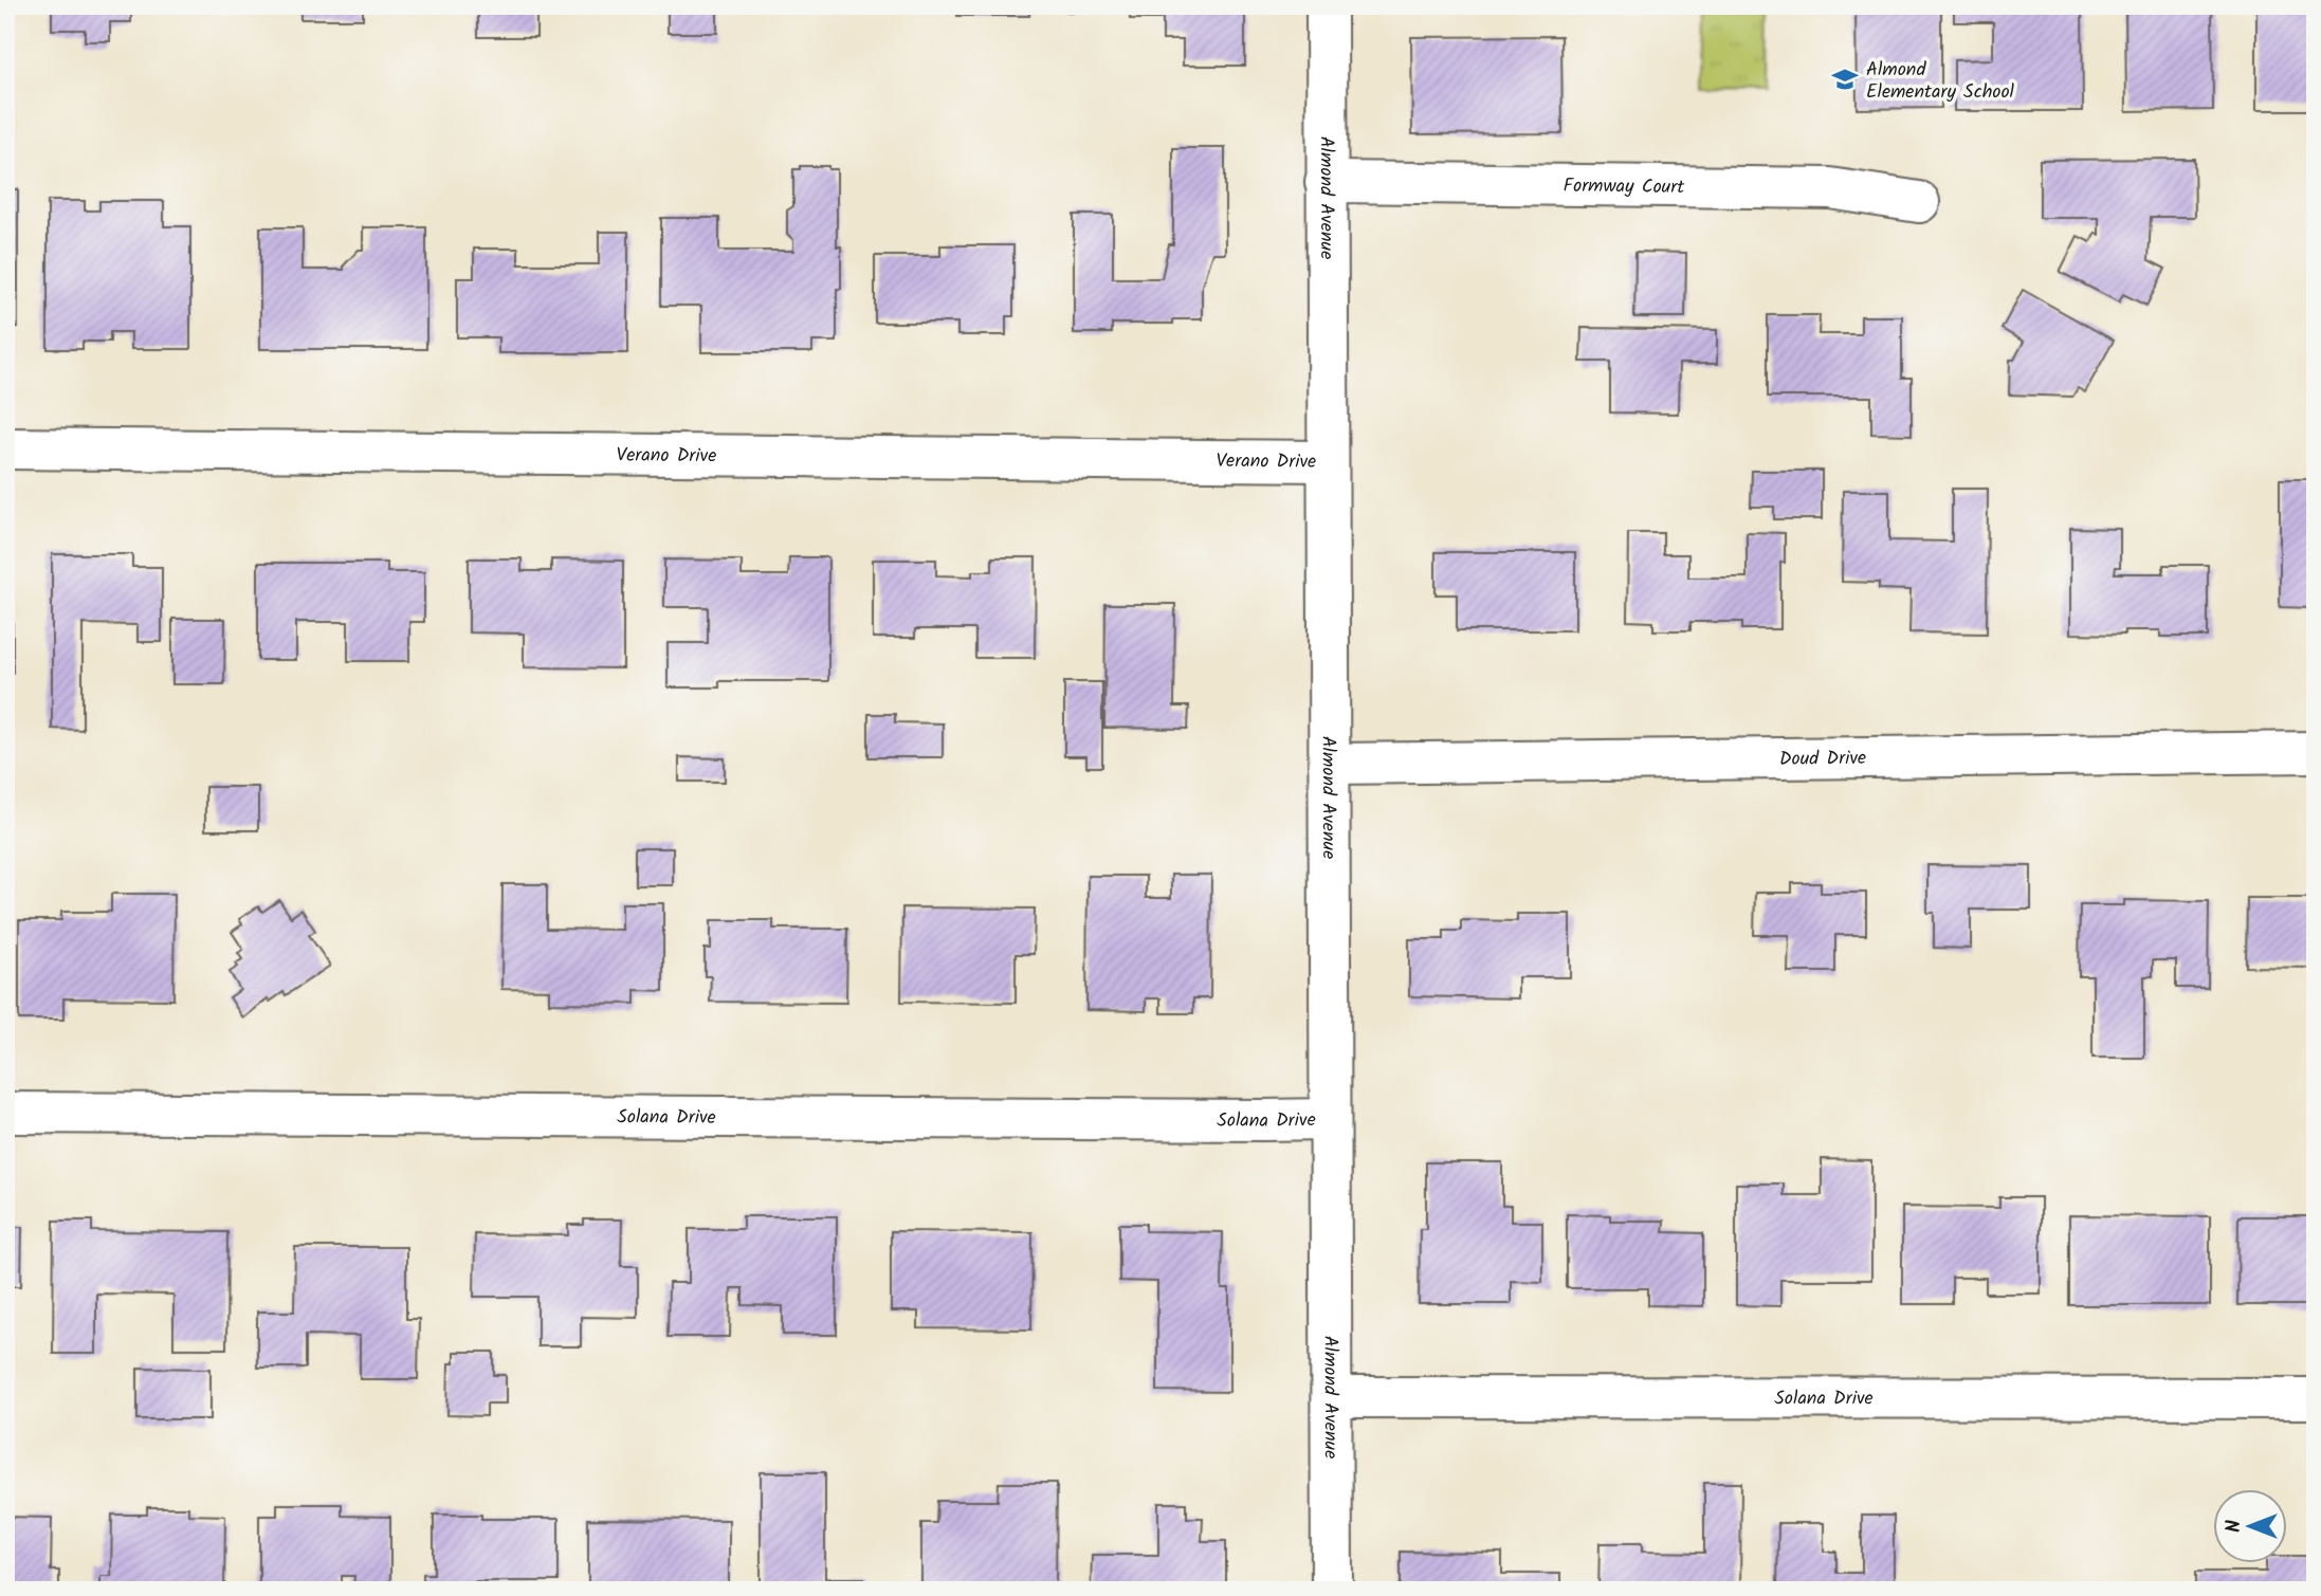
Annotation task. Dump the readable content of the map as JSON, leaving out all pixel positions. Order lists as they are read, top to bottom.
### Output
{
  "streets": {
    "street": [
      "Formway Court",
      "Almond Avenue",
      "Verano Drive",
      "Doud Drive",
      "Solana Drive"
    ]
  },
  "crossings": [
    ["Formway Court", "Almond Avenue"],
    ["Almond Avenue", "Verano Drive"],
    ["Almond Avenue", "Doud Drive"],
    ["Almond Avenue", "Solana Drive"]
  ],
  "places": {
    "school or university": ["Almond Elementary School"]
  },
  "north": "left"
}
